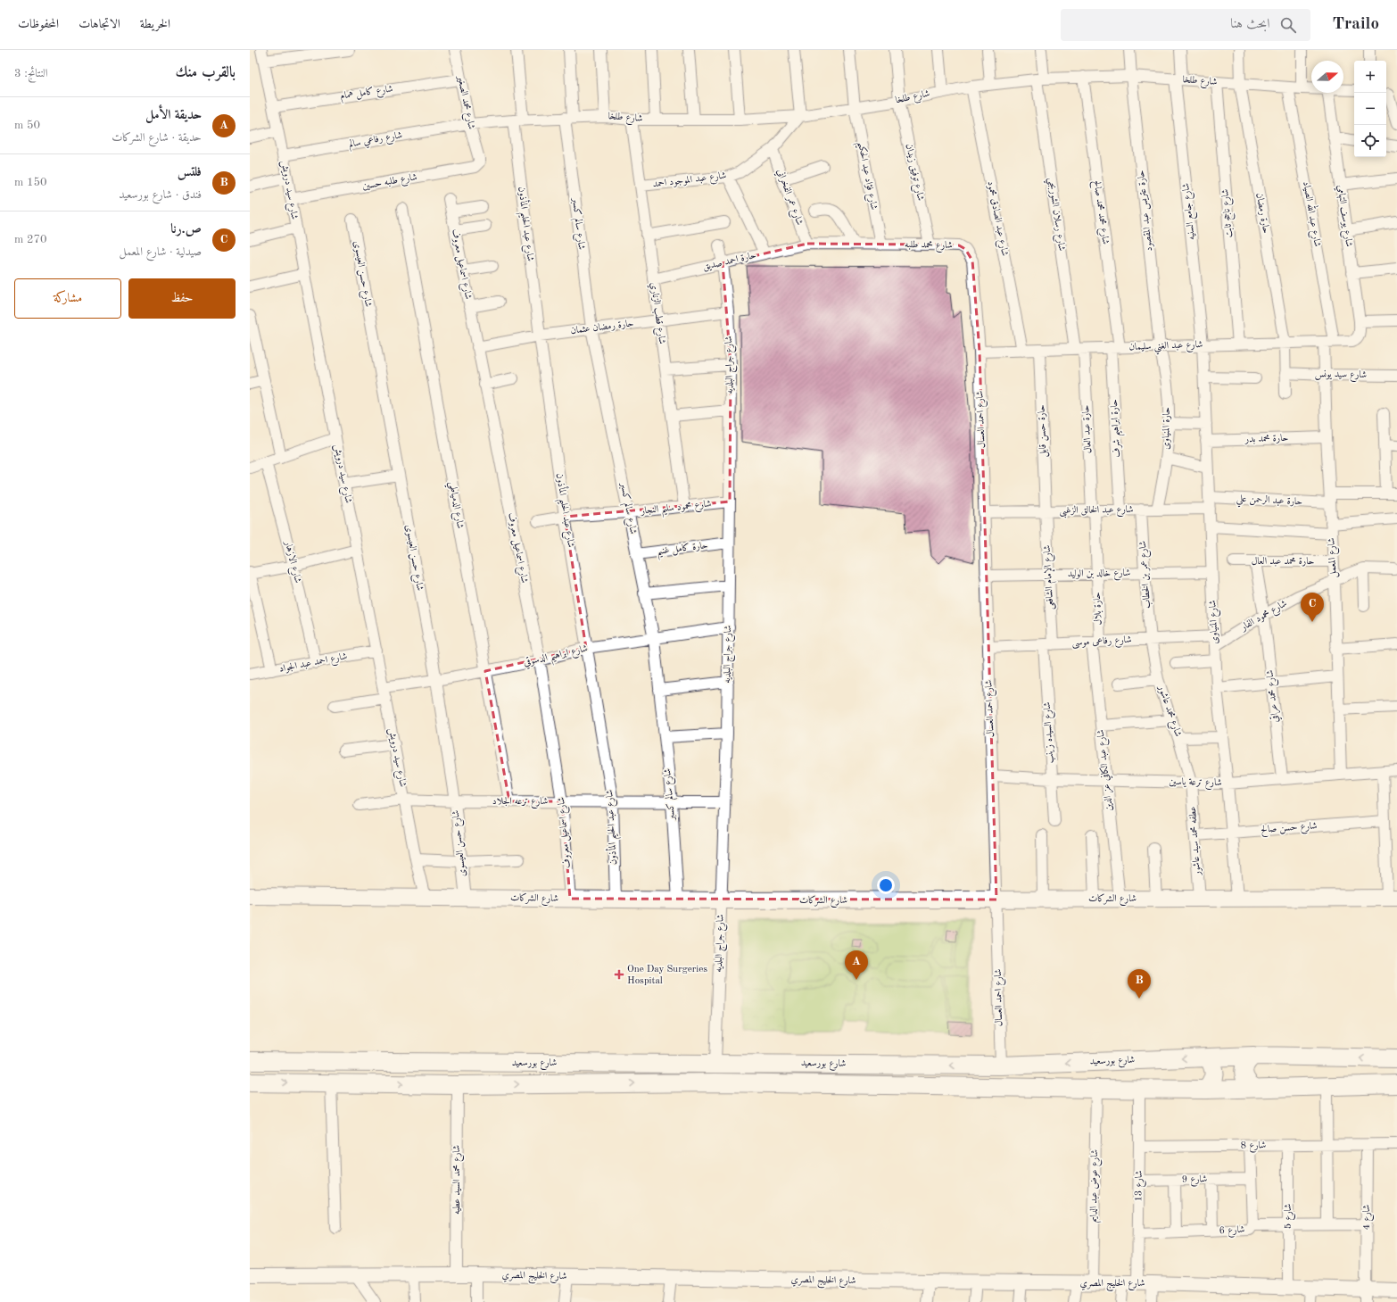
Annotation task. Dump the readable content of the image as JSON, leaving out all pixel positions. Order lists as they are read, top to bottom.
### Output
{
  "streets": {
    "main road": ["شارع الشركات", "شارع بورسعيد"],
    "street": [
      "شارع طلخا",
      "شارع كامل همام",
      "شارع محمد الصغير",
      "شارع رفاعي سالم",
      "شارع توفيق زيدان",
      "شارع فؤاد عبد الحكيم",
      "شارع عبد الموجود احمد",
      "شارع طلبه حسين",
      "شارع سيد درويش",
      "شارع عمر الفخراني",
      "حارة عتريس عبد المقصود",
      "شارع جامع السنيه",
      "شارع محمد محمد صالح",
      "شارع ناجح ثابت",
      "حارة رمضان",
      "شارع رسلان الشوربجي",
      "شارع عبد الله الصياد",
      "شارع يوسف التهامي",
      "شارع عبد الصادق محمود",
      "شارع عبد الحليم المأذون",
      "شارع سالم كسبر",
      "شارع محمد طلبه",
      "حارة احمد صديق",
      "شارع اسماعيل معروف",
      "شارع حسن العيسوى",
      "شارع قطب الزناري",
      "حارة رمضان عثمان",
      "شارع عبد الغني سليمان",
      "شارع جراج البلديه",
      "شارع سيد يونس",
      "شارع احمد العسال",
      "حارة ابراهيم شرف",
      "حارة المنياوى",
      "حارة عبد العال",
      "حارة حسن قابل",
      "حارة محمد بدر",
      "حارة عبد الرحمن علي",
      "شارع الدمياطي",
      "شارع محمود سليم النجار",
      "شارع عبد الخالق الزغبى",
      "حارة كامل غنيم",
      "شارع المعمل",
      "حارة محمد عبد العال",
      "شارع الازهار",
      "شارع خالد بن الوليد",
      "شارع عمر بن الخطاب",
      "شارع الإمام الشافعى",
      "حارة بلال",
      "شارع محمود الفار",
      "شارع المنياوى",
      "شارع رفاعى موسى",
      "شارع ابراهيم الدسوقي",
      "شارع احمد عبد الجواد",
      "شارع محمد عراقي",
      "شارع محمد عاشور",
      "شارع السيده زينب",
      "شارع عبد الكافي عز الدين",
      "شارع ترعة ياسين",
      "شارع ترعه الجلاد",
      "شارع حسن صالح",
      "عطفه محمد سيد عاشور",
      "شارع 8",
      "شارع محمد السيد عطيه",
      "شارع 9",
      "شارع عوض عبد الدايم",
      "شارع 13",
      "شارع 5",
      "شارع 4",
      "شارع 6",
      "شارع الخليج المصري"
    ]
  },
  "crossings": [
    ["شارع طلخا", "شارع محمد الصغير"],
    ["شارع طلخا", "شارع رفاعي سالم"],
    ["شارع طلخا", "شارع توفيق زيدان"],
    ["شارع طلخا", "شارع فؤاد عبد الحكيم"],
    ["شارع طلخا", "شارع عبد الموجود احمد"],
    ["شارع طلخا", "حارة عتريس عبد المقصود"],
    ["شارع طلخا", "شارع جامع السنيه"],
    ["شارع طلخا", "شارع محمد محمد صالح"],
    ["شارع طلخا", "شارع ناجح ثابت"],
    ["شارع طلخا", "حارة رمضان"],
    ["شارع طلخا", "شارع رسلان الشوربجي"],
    ["شارع طلخا", "شارع عبد الله الصياد"],
    ["شارع طلخا", "شارع عبد الصادق محمود"],
    ["شارع طلخا", "شارع عبد الحليم المأذون"],
    ["شارع طلخا", "شارع سالم كسبر"],
    ["شارع طلخا", "شارع قطب الزناري"],
    ["شارع كامل همام", "شارع محمد الصغير"],
    ["شارع كامل همام", "شارع سيد درويش"],
    ["شارع محمد الصغير", "شارع رفاعي سالم"],
    ["شارع محمد الصغير", "شارع طلبه حسين"],
    ["شارع رفاعي سالم", "شارع سيد درويش"],
    ["شارع توفيق زيدان", "شارع محمد طلبه"],
    ["شارع فؤاد عبد الحكيم", "شارع محمد طلبه"],
    ["شارع عبد الموجود احمد", "شارع عمر الفخراني"],
    ["شارع عبد الموجود احمد", "شارع قطب الزناري"],
    ["شارع طلبه حسين", "شارع سيد درويش"],
    ["شارع سيد درويش", "شارع ابراهيم الدسوقي"],
    ["شارع سيد درويش", "شارع احمد عبد الجواد"],
    ["شارع سيد درويش", "شارع ترعه الجلاد"],
    ["شارع سيد درويش", "شارع الشركات"],
    ["شارع عمر الفخراني", "شارع محمد طلبه"],
    ["شارع عمر الفخراني", "حارة احمد صديق"],
    ["حارة عتريس عبد المقصود", "شارع عبد الغني سليمان"],
    ["حارة عتريس عبد المقصود", "حارة المنياوى"],
    ["شارع جامع السنيه", "شارع عبد الغني سليمان"],
    ["شارع جامع السنيه", "شارع المنياوى"],
    ["شارع محمد محمد صالح", "شارع عبد الغني سليمان"],
    ["شارع محمد محمد صالح", "حارة ابراهيم شرف"],
    ["شارع ناجح ثابت", "شارع عبد الغني سليمان"],
    ["حارة رمضان", "شارع عبد الغني سليمان"],
    ["حارة رمضان", "شارع سيد يونس"],
    ["شارع رسلان الشوربجي", "شارع عبد الغني سليمان"],
    ["شارع رسلان الشوربجي", "حارة عبد العال"],
    ["شارع عبد الله الصياد", "شارع عبد الغني سليمان"],
    ["شارع عبد الله الصياد", "شارع المعمل"],
    ["شارع يوسف التهامي", "شارع عبد الغني سليمان"],
    ["شارع عبد الصادق محمود", "شارع عبد الغني سليمان"],
    ["شارع عبد الحليم المأذون", "حارة رمضان عثمان"],
    ["شارع عبد الحليم المأذون", "شارع محمود سليم النجار"],
    ["شارع عبد الحليم المأذون", "شارع ابراهيم الدسوقي"],
    ["شارع عبد الحليم المأذون", "شارع ترعه الجلاد"],
    ["شارع عبد الحليم المأذون", "شارع الشركات"],
    ["شارع سالم كسبر", "حارة رمضان عثمان"],
    ["شارع سالم كسبر", "شارع محمود سليم النجار"],
    ["شارع سالم كسبر", "حارة كامل غنيم"],
    ["شارع سالم كسبر", "شارع ابراهيم الدسوقي"],
    ["شارع سالم كسبر", "شارع ترعه الجلاد"],
    ["شارع سالم كسبر", "شارع الشركات"],
    ["شارع محمد طلبه", "حارة احمد صديق"],
    ["شارع محمد طلبه", "شارع عبد الغني سليمان"],
    ["شارع محمد طلبه", "شارع احمد العسال"],
    ["حارة احمد صديق", "شارع قطب الزناري"],
    ["حارة احمد صديق", "شارع جراج البلديه"],
    ["شارع اسماعيل معروف", "حارة رمضان عثمان"],
    ["شارع اسماعيل معروف", "شارع ابراهيم الدسوقي"],
    ["شارع اسماعيل معروف", "شارع ترعه الجلاد"],
    ["شارع اسماعيل معروف", "شارع الشركات"],
    ["شارع حسن العيسوى", "شارع ابراهيم الدسوقي"],
    ["شارع حسن العيسوى", "شارع ترعه الجلاد"],
    ["شارع حسن العيسوى", "شارع الشركات"],
    ["شارع قطب الزناري", "حارة رمضان عثمان"],
    ["شارع قطب الزناري", "شارع محمود سليم النجار"],
    ["حارة رمضان عثمان", "شارع جراج البلديه"],
    ["شارع عبد الغني سليمان", "شارع احمد العسال"],
    ["شارع عبد الغني سليمان", "حارة ابراهيم شرف"],
    ["شارع عبد الغني سليمان", "حارة المنياوى"],
    ["شارع عبد الغني سليمان", "حارة عبد العال"],
    ["شارع عبد الغني سليمان", "حارة حسن قابل"],
    ["شارع عبد الغني سليمان", "شارع المعمل"],
    ["شارع عبد الغني سليمان", "شارع المنياوى"],
    ["شارع جراج البلديه", "شارع محمود سليم النجار"],
    ["شارع جراج البلديه", "حارة كامل غنيم"],
    ["شارع جراج البلديه", "شارع ابراهيم الدسوقي"],
    ["شارع جراج البلديه", "شارع ترعه الجلاد"],
    ["شارع جراج البلديه", "شارع الشركات"],
    ["شارع جراج البلديه", "شارع بورسعيد"],
    ["شارع سيد يونس", "شارع المعمل"],
    ["شارع احمد العسال", "شارع عبد الخالق الزغبى"],
    ["شارع احمد العسال", "شارع خالد بن الوليد"],
    ["شارع احمد العسال", "شارع رفاعى موسى"],
    ["شارع احمد العسال", "شارع ترعة ياسين"],
    ["شارع احمد العسال", "شارع الشركات"],
    ["شارع احمد العسال", "شارع بورسعيد"],
    ["حارة ابراهيم شرف", "شارع عبد الخالق الزغبى"],
    ["حارة المنياوى", "شارع عبد الخالق الزغبى"],
    ["حارة عبد العال", "شارع عبد الخالق الزغبى"],
    ["حارة عبد العال", "حارة بلال"],
    ["حارة حسن قابل", "شارع عبد الخالق الزغبى"],
    ["حارة حسن قابل", "شارع الإمام الشافعى"],
    ["حارة محمد بدر", "شارع المعمل"],
    ["حارة محمد بدر", "شارع المنياوى"],
    ["حارة عبد الرحمن علي", "شارع المعمل"],
    ["حارة عبد الرحمن علي", "شارع المنياوى"],
    ["شارع الدمياطي", "شارع ابراهيم الدسوقي"],
    ["شارع الدمياطي", "شارع ترعه الجلاد"],
    ["شارع عبد الخالق الزغبى", "شارع عمر بن الخطاب"],
    ["شارع عبد الخالق الزغبى", "شارع الإمام الشافعى"],
    ["شارع عبد الخالق الزغبى", "حارة بلال"],
    ["شارع عبد الخالق الزغبى", "شارع المنياوى"],
    ["شارع المعمل", "حارة محمد عبد العال"],
    ["شارع المعمل", "شارع محمود الفار"],
    ["شارع المعمل", "شارع ترعة ياسين"],
    ["حارة محمد عبد العال", "شارع محمد عراقي"],
    ["شارع الازهار", "شارع احمد عبد الجواد"],
    ["شارع خالد بن الوليد", "شارع عمر بن الخطاب"],
    ["شارع خالد بن الوليد", "شارع الإمام الشافعى"],
    ["شارع خالد بن الوليد", "حارة بلال"],
    ["شارع خالد بن الوليد", "شارع المنياوى"],
    ["شارع عمر بن الخطاب", "شارع رفاعى موسى"],
    ["شارع عمر بن الخطاب", "شارع محمد عاشور"],
    ["شارع الإمام الشافعى", "شارع رفاعى موسى"],
    ["شارع الإمام الشافعى", "شارع السيده زينب"],
    ["حارة بلال", "شارع رفاعى موسى"],
    ["حارة بلال", "شارع عبد الكافي عز الدين"],
    ["شارع محمود الفار", "شارع المنياوى"],
    ["شارع محمود الفار", "شارع رفاعى موسى"],
    ["شارع محمود الفار", "شارع محمد عراقي"],
    ["شارع المنياوى", "شارع رفاعى موسى"],
    ["شارع المنياوى", "شارع ترعة ياسين"],
    ["شارع المنياوى", "شارع حسن صالح"],
    ["شارع المنياوى", "شارع الشركات"],
    ["شارع رفاعى موسى", "شارع محمد عاشور"],
    ["شارع رفاعى موسى", "شارع السيده زينب"],
    ["شارع رفاعى موسى", "شارع عبد الكافي عز الدين"],
    ["شارع محمد عراقي", "شارع ترعة ياسين"],
    ["شارع محمد عاشور", "شارع ترعة ياسين"],
    ["شارع محمد عاشور", "عطفه محمد سيد عاشور"],
    ["شارع السيده زينب", "شارع ترعة ياسين"],
    ["شارع عبد الكافي عز الدين", "شارع ترعة ياسين"],
    ["شارع عبد الكافي عز الدين", "شارع الشركات"],
    ["شارع ترعة ياسين", "عطفه محمد سيد عاشور"],
    ["شارع حسن صالح", "عطفه محمد سيد عاشور"],
    ["عطفه محمد سيد عاشور", "شارع الشركات"],
    ["شارع بورسعيد", "شارع محمد السيد عطيه"],
    ["شارع بورسعيد", "شارع عوض عبد الدايم"],
    ["شارع بورسعيد", "شارع 13"],
    ["شارع 8", "شارع 13"],
    ["شارع 8", "شارع 5"],
    ["شارع 8", "شارع 4"],
    ["شارع محمد السيد عطيه", "شارع الخليج المصري"],
    ["شارع 9", "شارع 13"],
    ["شارع عوض عبد الدايم", "شارع الخليج المصري"],
    ["شارع 13", "شارع 6"],
    ["شارع 13", "شارع الخليج المصري"],
    ["شارع 5", "شارع 6"],
    ["شارع 5", "شارع الخليج المصري"],
    ["شارع 4", "شارع 6"],
    ["شارع 4", "شارع الخليج المصري"]
  ],
  "places": {
    "health": ["One Day Surgeries Hospital"]
  },
  "north": "right",
  "page": {
    "header": "Trailo",
    "search": "ابحث هنا",
    "nav": ["الخريطة", "الاتجاهات", "المحفوظات"],
    "heading": ["بالقرب منك", "النتائج: 3"],
    "map_buttons": ["+", "−"],
    "list": [
      {
        "mark": "A",
        "name": "حديقة الأمل",
        "note": "حديقة · شارع الشركات",
        "value": "50 m"
      },
      {
        "mark": "B",
        "name": "فلتس",
        "note": "فندق · شارع بورسعيد",
        "value": "150 m"
      },
      {
        "mark": "C",
        "name": "ص.رنا",
        "note": "صيدلية · شارع المعمل",
        "value": "270 m"
      }
    ],
    "buttons": ["حفظ", "مشاركة"],
    "pins": ["C", "A", "B"]
  }
}
